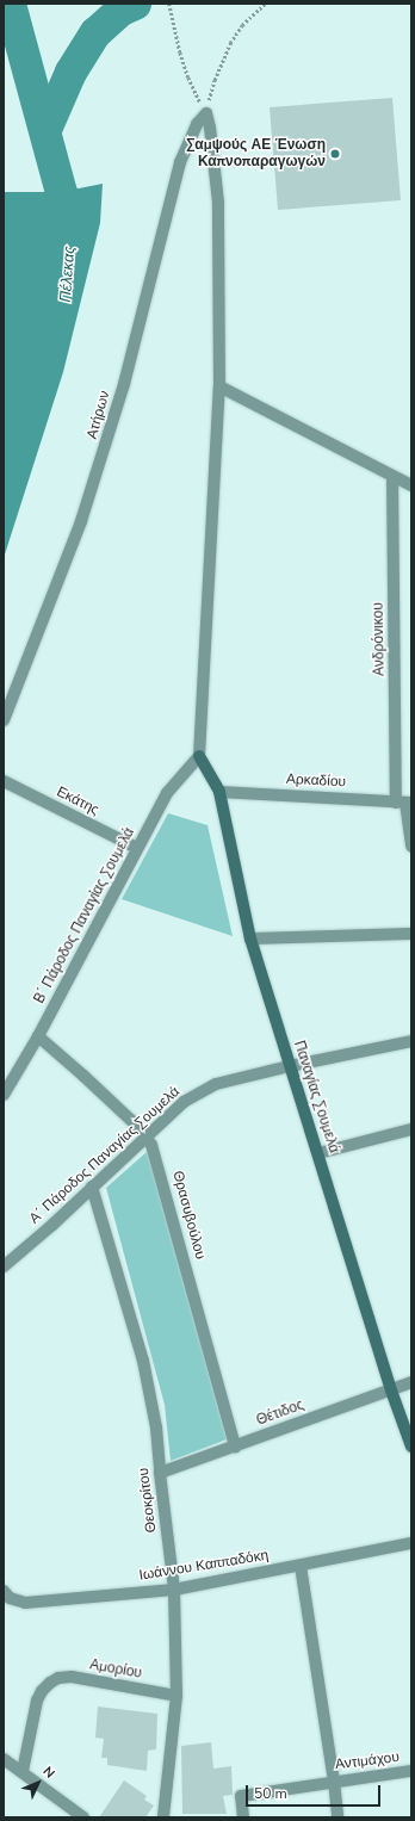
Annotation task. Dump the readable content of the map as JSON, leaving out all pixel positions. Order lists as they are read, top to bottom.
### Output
{
  "streets": {
    "street": [
      "Ατήρων",
      "Ανδρόνικου",
      "Αρκαδίου",
      "Εκάτης",
      "Β΄ Πάροδος Παναγίας Σουμελά",
      "Παναγίας Σουμελά",
      "Α΄ Πάροδος Παναγίας Σουμελά",
      "Θρασυβούλου",
      "Θέτιδος",
      "Θεοκρίτου",
      "Ιωάννου Καππαδόκη",
      "Αμορίου",
      "Αντιμάχου"
    ]
  },
  "crossings": [
    ["Ανδρόνικου", "Αρκαδίου"],
    ["Αρκαδίου", "Παναγίας Σουμελά"],
    ["Εκάτης", "Β΄ Πάροδος Παναγίας Σουμελά"],
    ["Β΄ Πάροδος Παναγίας Σουμελά", "Παναγίας Σουμελά"],
    ["Β΄ Πάροδος Παναγίας Σουμελά", "Θρασυβούλου"],
    ["Παναγίας Σουμελά", "Α΄ Πάροδος Παναγίας Σουμελά"],
    ["Παναγίας Σουμελά", "Θέτιδος"],
    ["Α΄ Πάροδος Παναγίας Σουμελά", "Θρασυβούλου"],
    ["Α΄ Πάροδος Παναγίας Σουμελά", "Θεοκρίτου"],
    ["Θρασυβούλου", "Θέτιδος"],
    ["Θέτιδος", "Θεοκρίτου"],
    ["Θεοκρίτου", "Ιωάννου Καππαδόκη"],
    ["Θεοκρίτου", "Αμορίου"]
  ],
  "water": ["Πέλεκας"],
  "places": ["Σαμψούς ΑΕ Ένωση Καπνοπαραγωγών"],
  "scale_bar": "50 m",
  "north": "top right"
}
